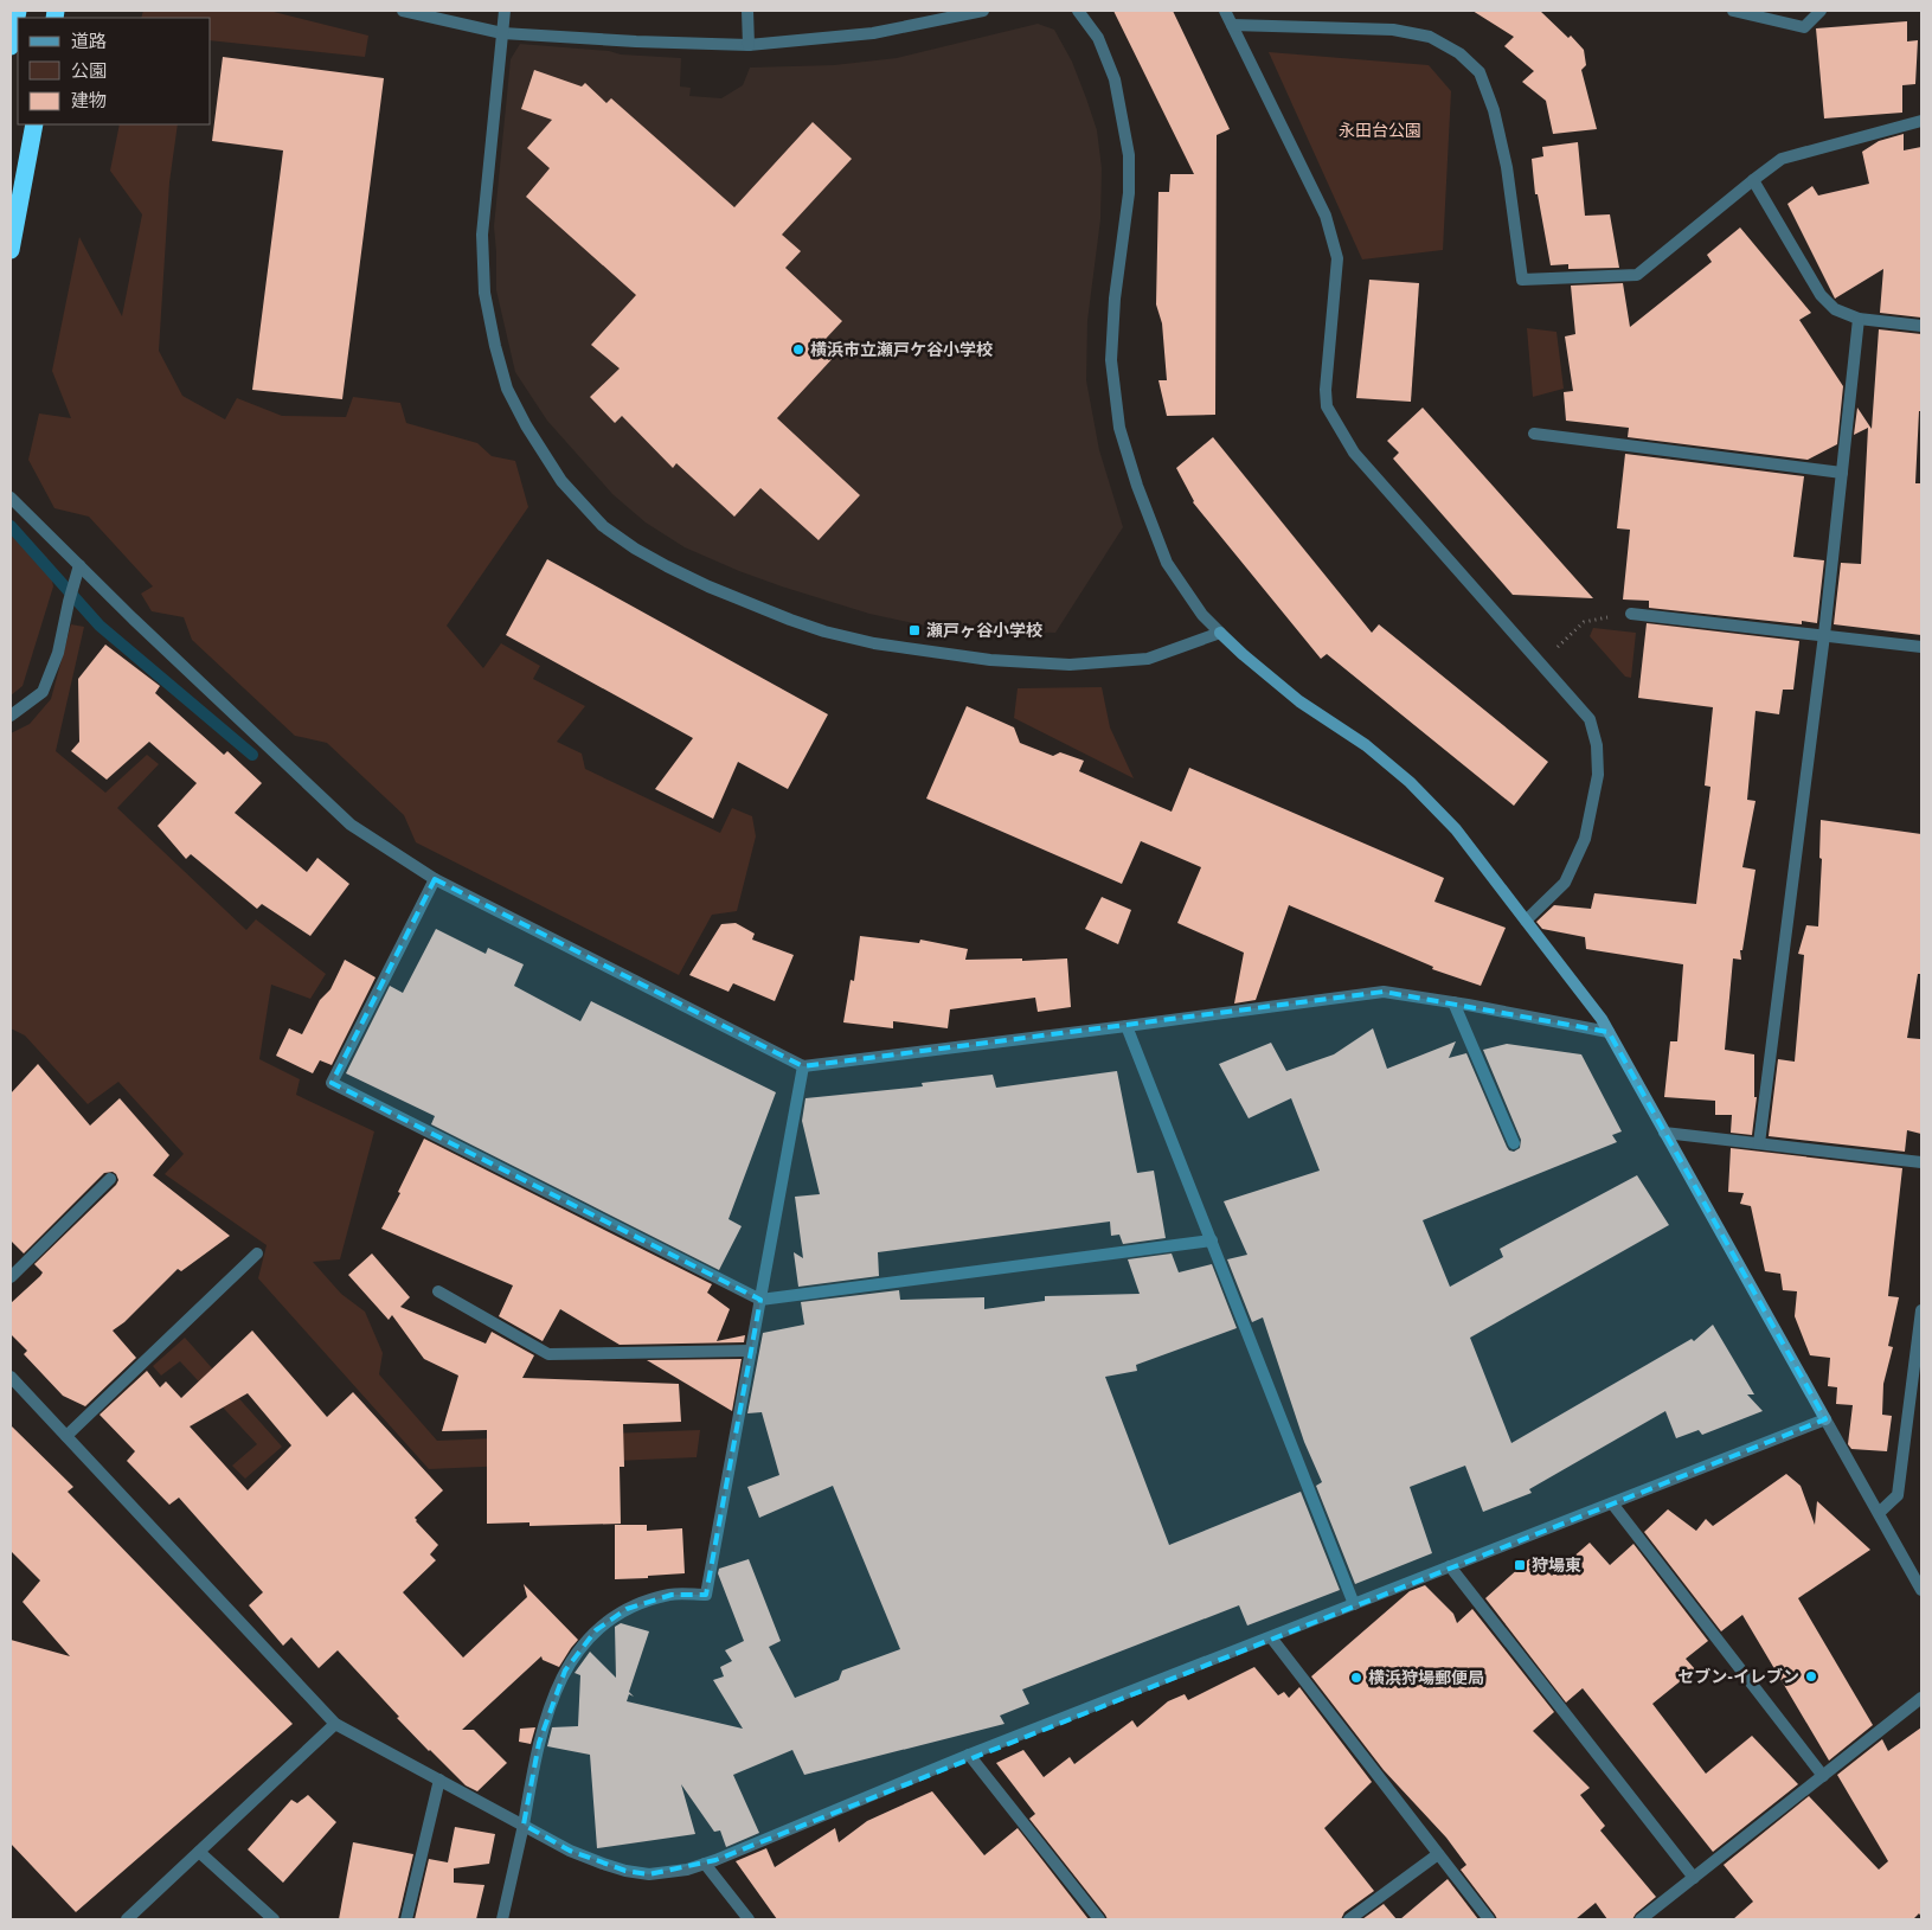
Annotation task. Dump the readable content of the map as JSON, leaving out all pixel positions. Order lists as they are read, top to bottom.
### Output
{
  "parks": ["永田台公園"],
  "places": {
    "other": ["横浜市立瀬戸ケ谷小学校", "セブン-イレブン", "横浜狩場郵便局"],
    "transit": ["瀬戸ヶ谷小学校", "狩場東"]
  },
  "legend": ["道路", "公園", "建物"]
}
